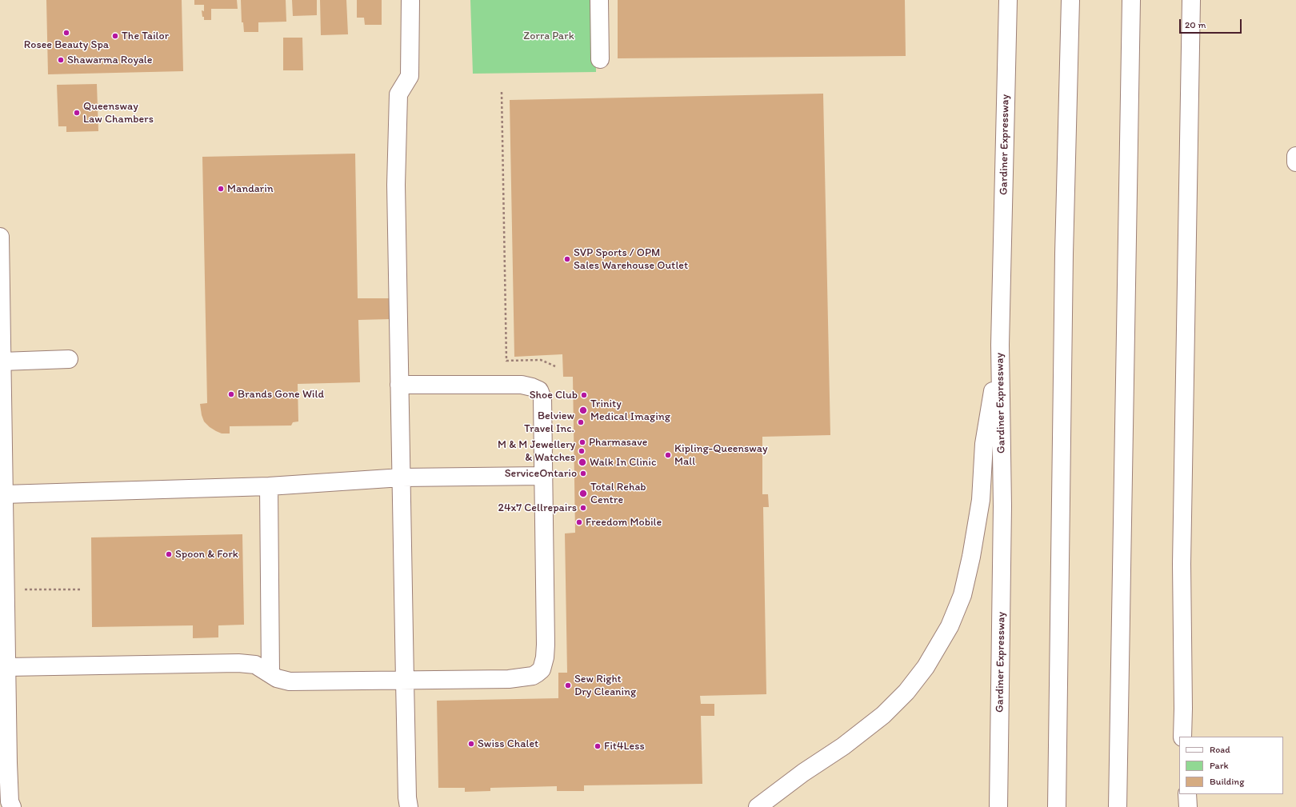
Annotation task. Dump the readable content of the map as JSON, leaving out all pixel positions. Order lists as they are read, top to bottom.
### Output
{
  "streets": {
    "main road": ["Gardiner Expressway"]
  },
  "parks": ["Zorra Park"],
  "places": [
    "Rosee Beauty Spa",
    "The Tailor",
    "Shawarma Royale",
    "Queensway Law Chambers",
    "Mandarin",
    "SVP Sports / OPM Sales Warehouse Outlet",
    "Brands Gone Wild",
    "Shoe Club",
    "Trinity Medical Imaging",
    "Belview Travel Inc.",
    "Pharmasave",
    "M & M Jewellery & Watches",
    "Kipling-Queensway Mall",
    "Walk In Clinic",
    "ServiceOntario",
    "Total Rehab Centre",
    "24x7 Cellrepairs",
    "Freedom Mobile",
    "Spoon & Fork",
    "Sew Right Dry Cleaning",
    "Swiss Chalet",
    "Fit4Less"
  ],
  "legend": ["Road", "Park", "Building"],
  "scale_bar": "20 m"
}
